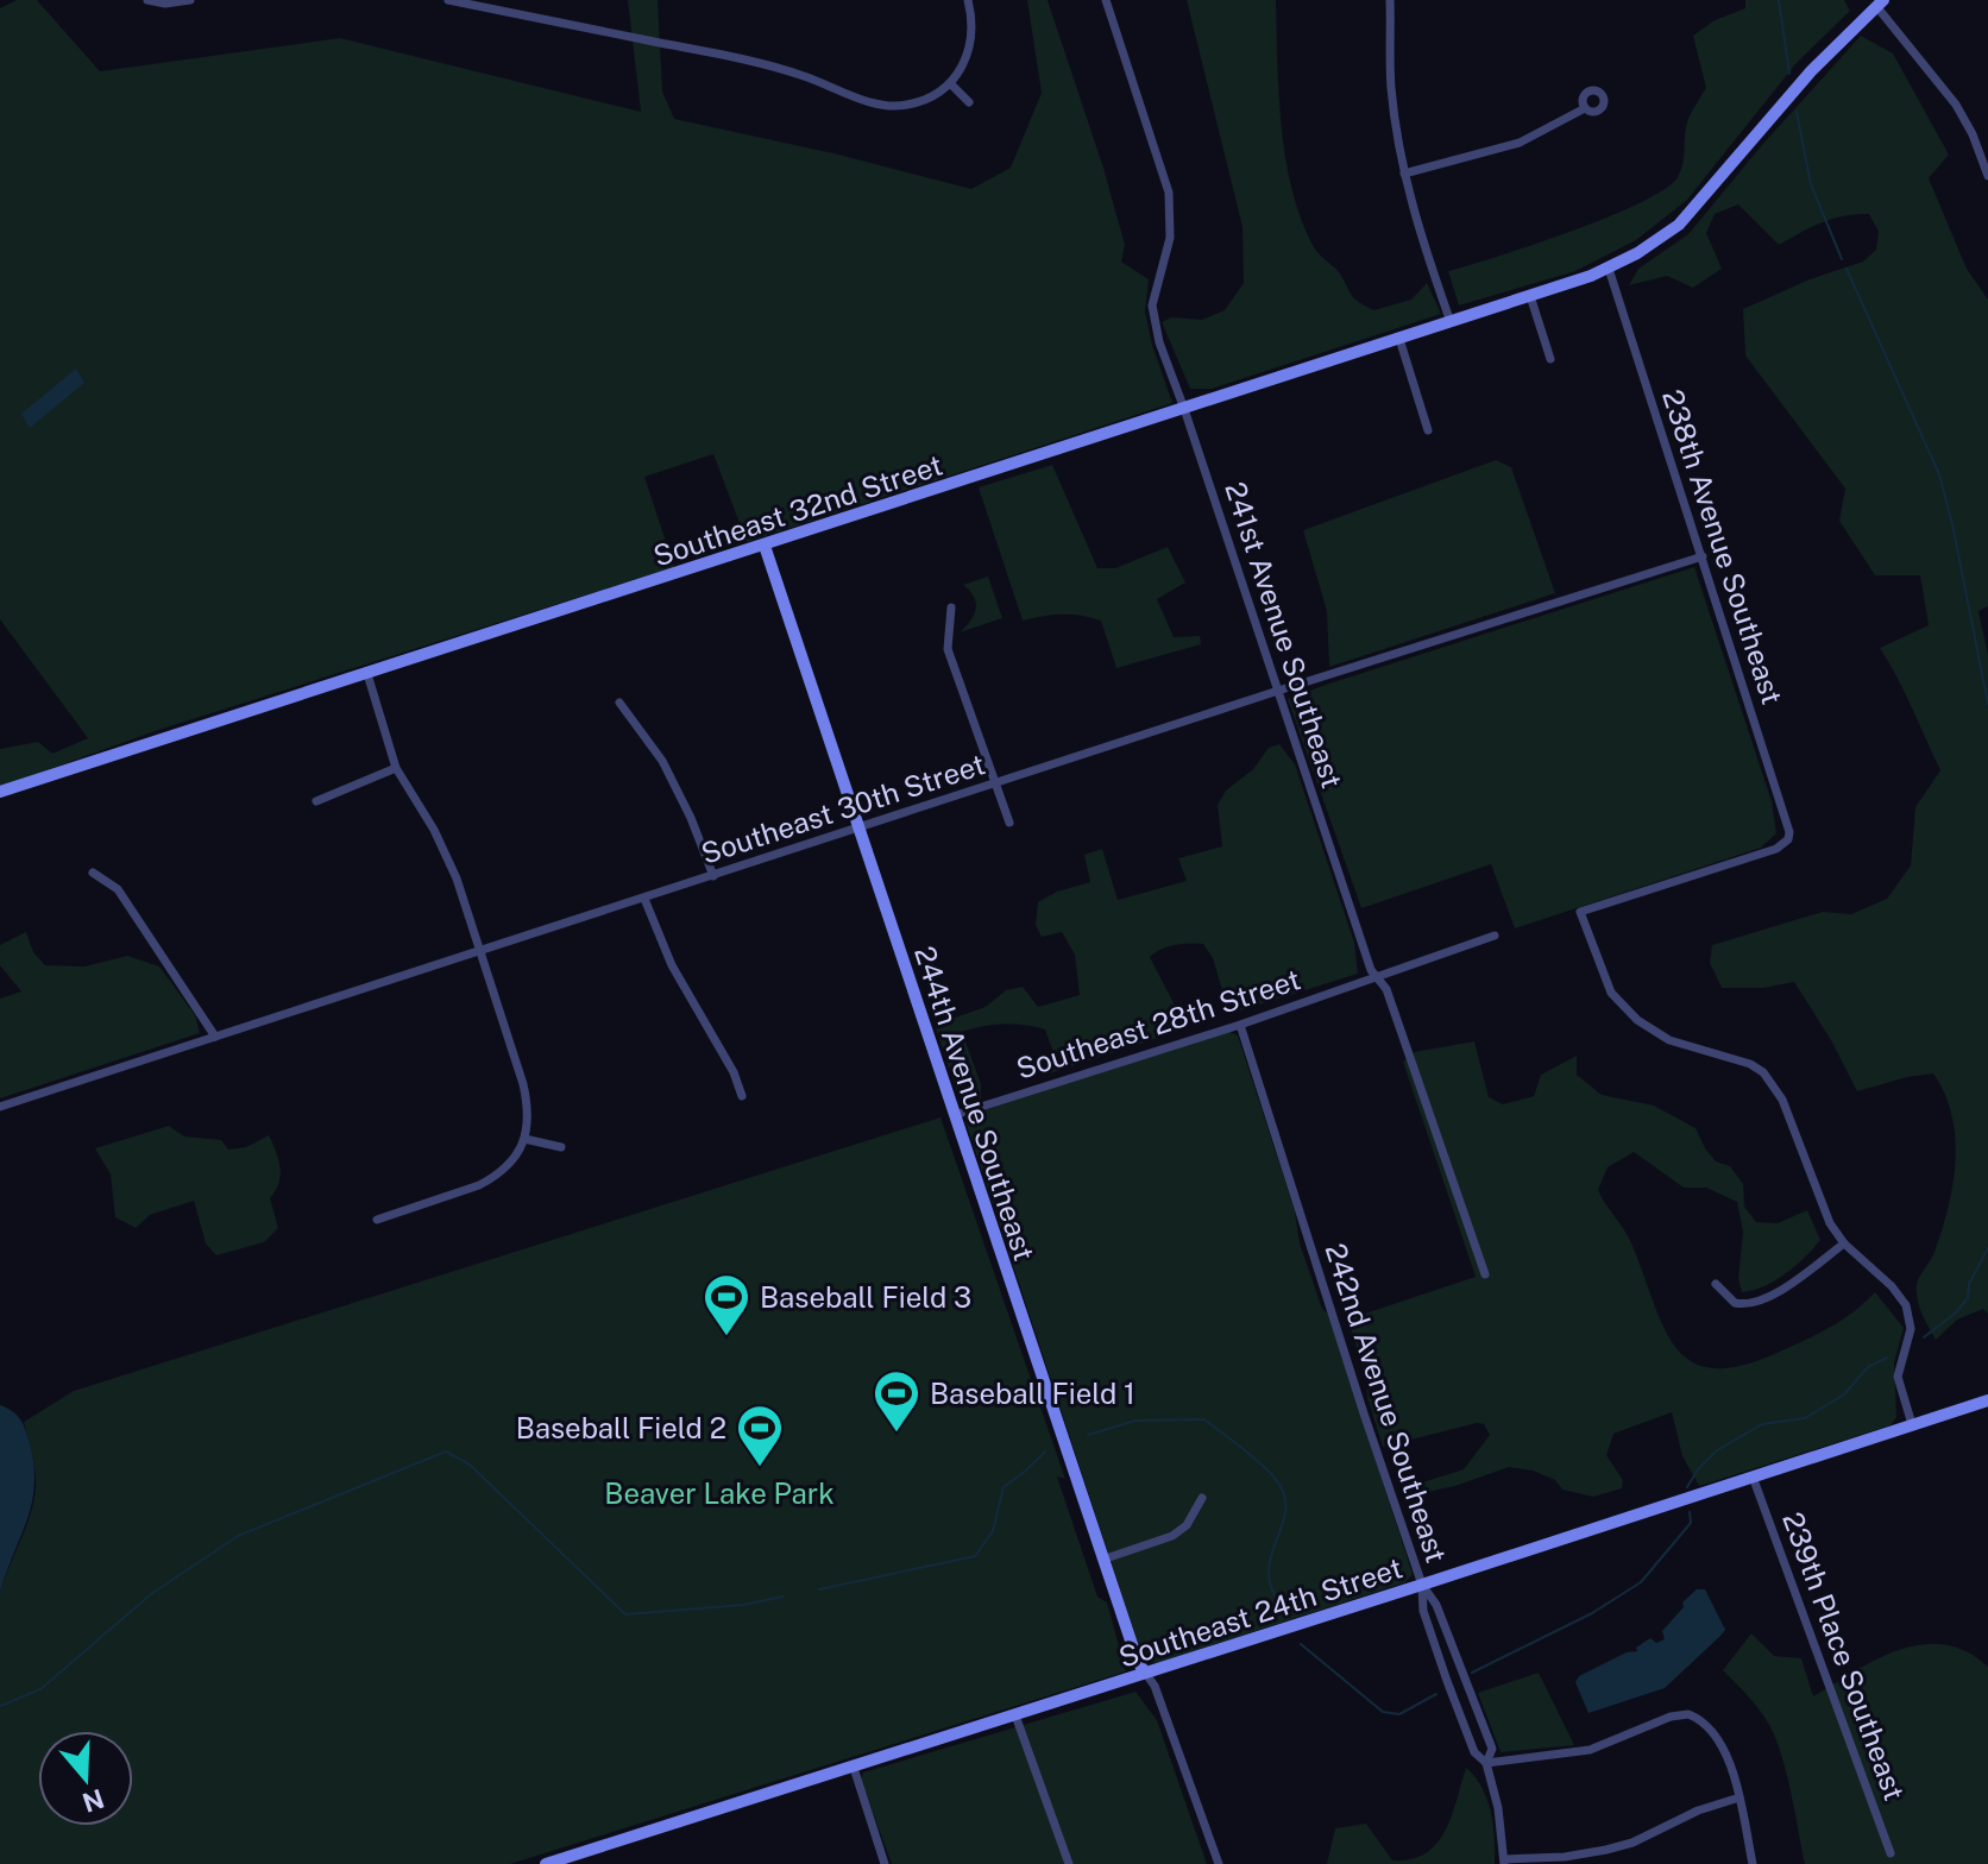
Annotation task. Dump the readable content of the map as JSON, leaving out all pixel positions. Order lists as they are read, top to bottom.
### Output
{
  "streets": {
    "street": [
      "Southeast 32nd Street",
      "238th Avenue Southeast",
      "241st Avenue Southeast",
      "Southeast 30th Street",
      "Southeast 28th Street",
      "244th Avenue Southeast",
      "242nd Avenue Southeast",
      "Southeast 24th Street",
      "239th Place Southeast"
    ]
  },
  "crossings": [
    ["Southeast 32nd Street", "238th Avenue Southeast"],
    ["Southeast 32nd Street", "241st Avenue Southeast"],
    ["Southeast 32nd Street", "244th Avenue Southeast"],
    ["238th Avenue Southeast", "Southeast 30th Street"],
    ["241st Avenue Southeast", "Southeast 30th Street"],
    ["241st Avenue Southeast", "Southeast 28th Street"],
    ["Southeast 30th Street", "244th Avenue Southeast"],
    ["Southeast 28th Street", "244th Avenue Southeast"],
    ["Southeast 28th Street", "242nd Avenue Southeast"],
    ["244th Avenue Southeast", "Southeast 24th Street"],
    ["242nd Avenue Southeast", "Southeast 24th Street"],
    ["Southeast 24th Street", "239th Place Southeast"]
  ],
  "parks": ["Beaver Lake Park"],
  "places": {
    "sports": ["Baseball Field 3", "Baseball Field 1", "Baseball Field 2"]
  },
  "north": "bottom"
}
